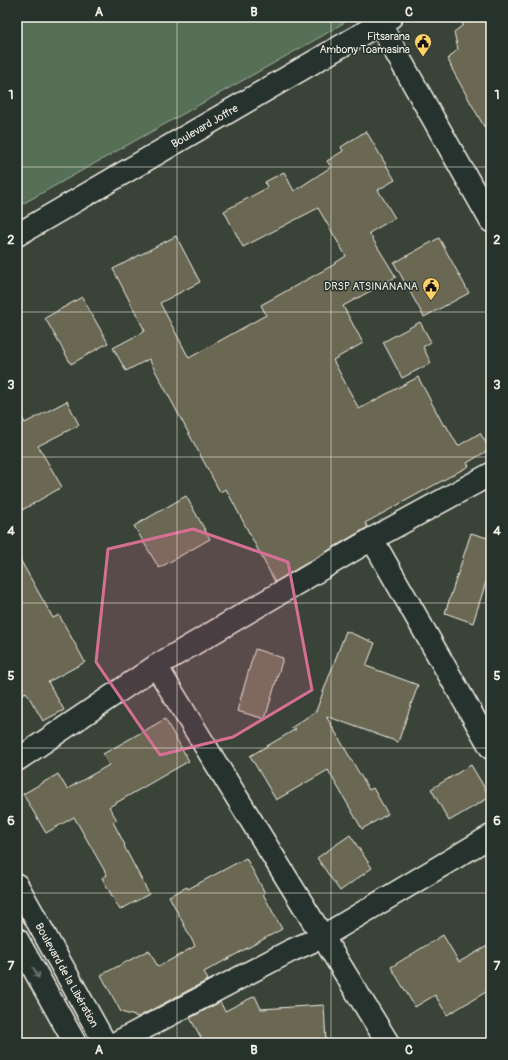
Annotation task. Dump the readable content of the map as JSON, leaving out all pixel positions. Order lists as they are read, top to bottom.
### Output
{
  "streets": {
    "street": ["Boulevard Joffre", "Boulevard de la Libération"]
  },
  "places": {
    "public building": ["Fitsarana Ambony Toamasina", "DRSP ATSINANANA"]
  },
  "grid": {
    "columns": ["A", "B", "C"],
    "rows": [
      "1",
      "2",
      "3",
      "4",
      "5",
      "6",
      "7"
    ]
  }
}
